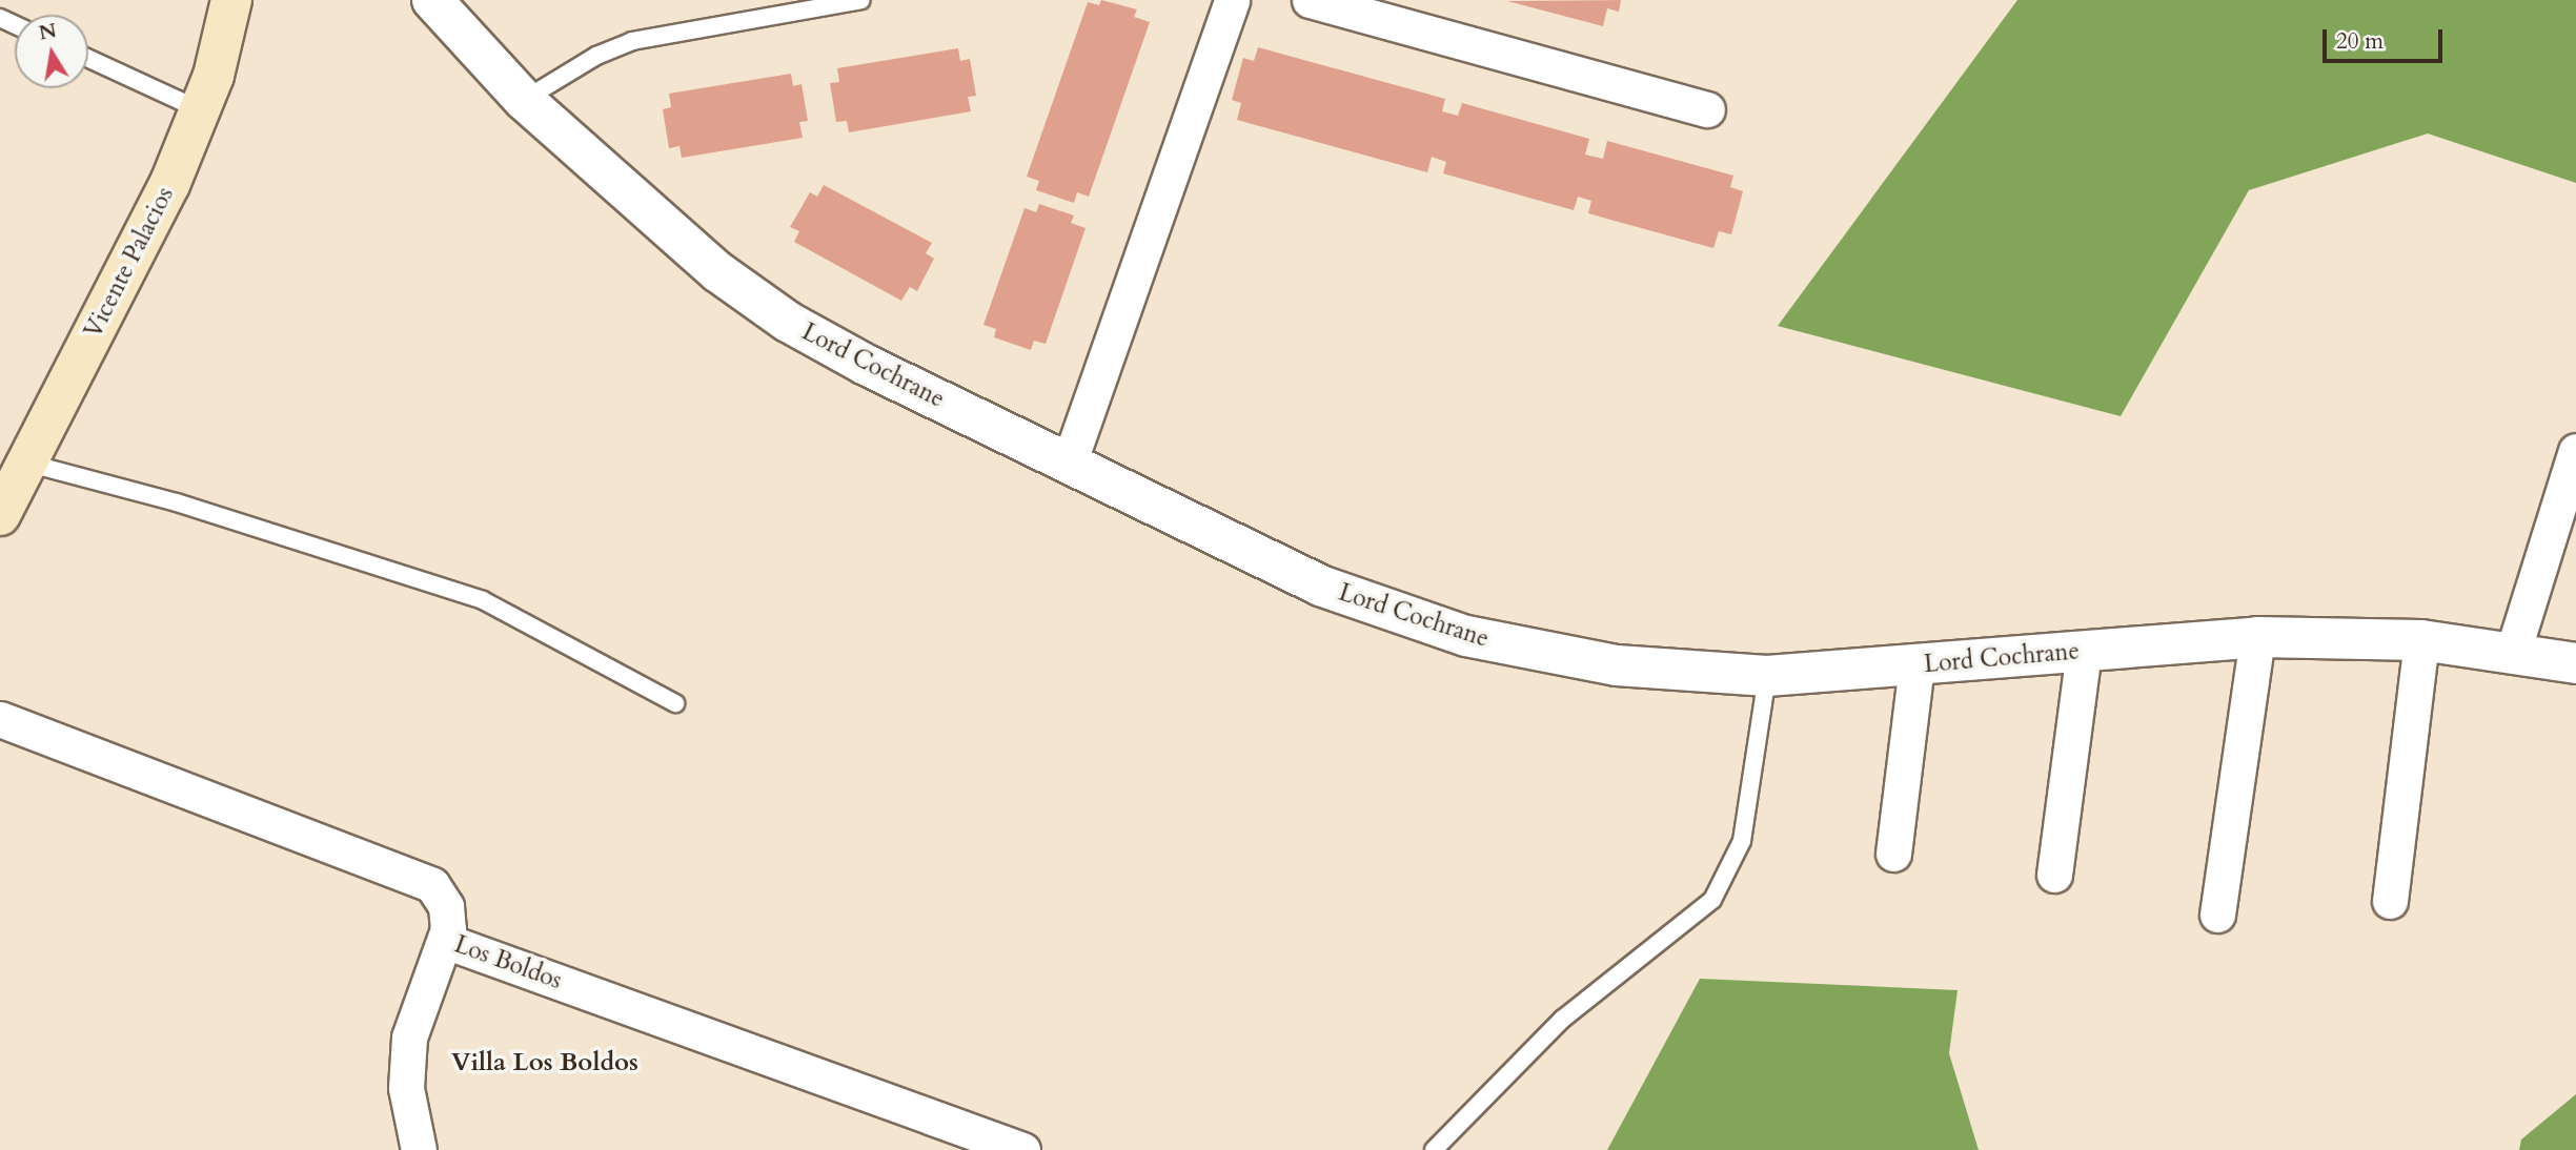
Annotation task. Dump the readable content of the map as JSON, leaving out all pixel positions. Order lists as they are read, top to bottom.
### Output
{
  "streets": {
    "main road": ["Vicente Palacios"],
    "street": ["Lord Cochrane", "Los Boldos"]
  },
  "districts": ["Villa Los Boldos"],
  "scale_bar": "20 m",
  "north": "top"
}
